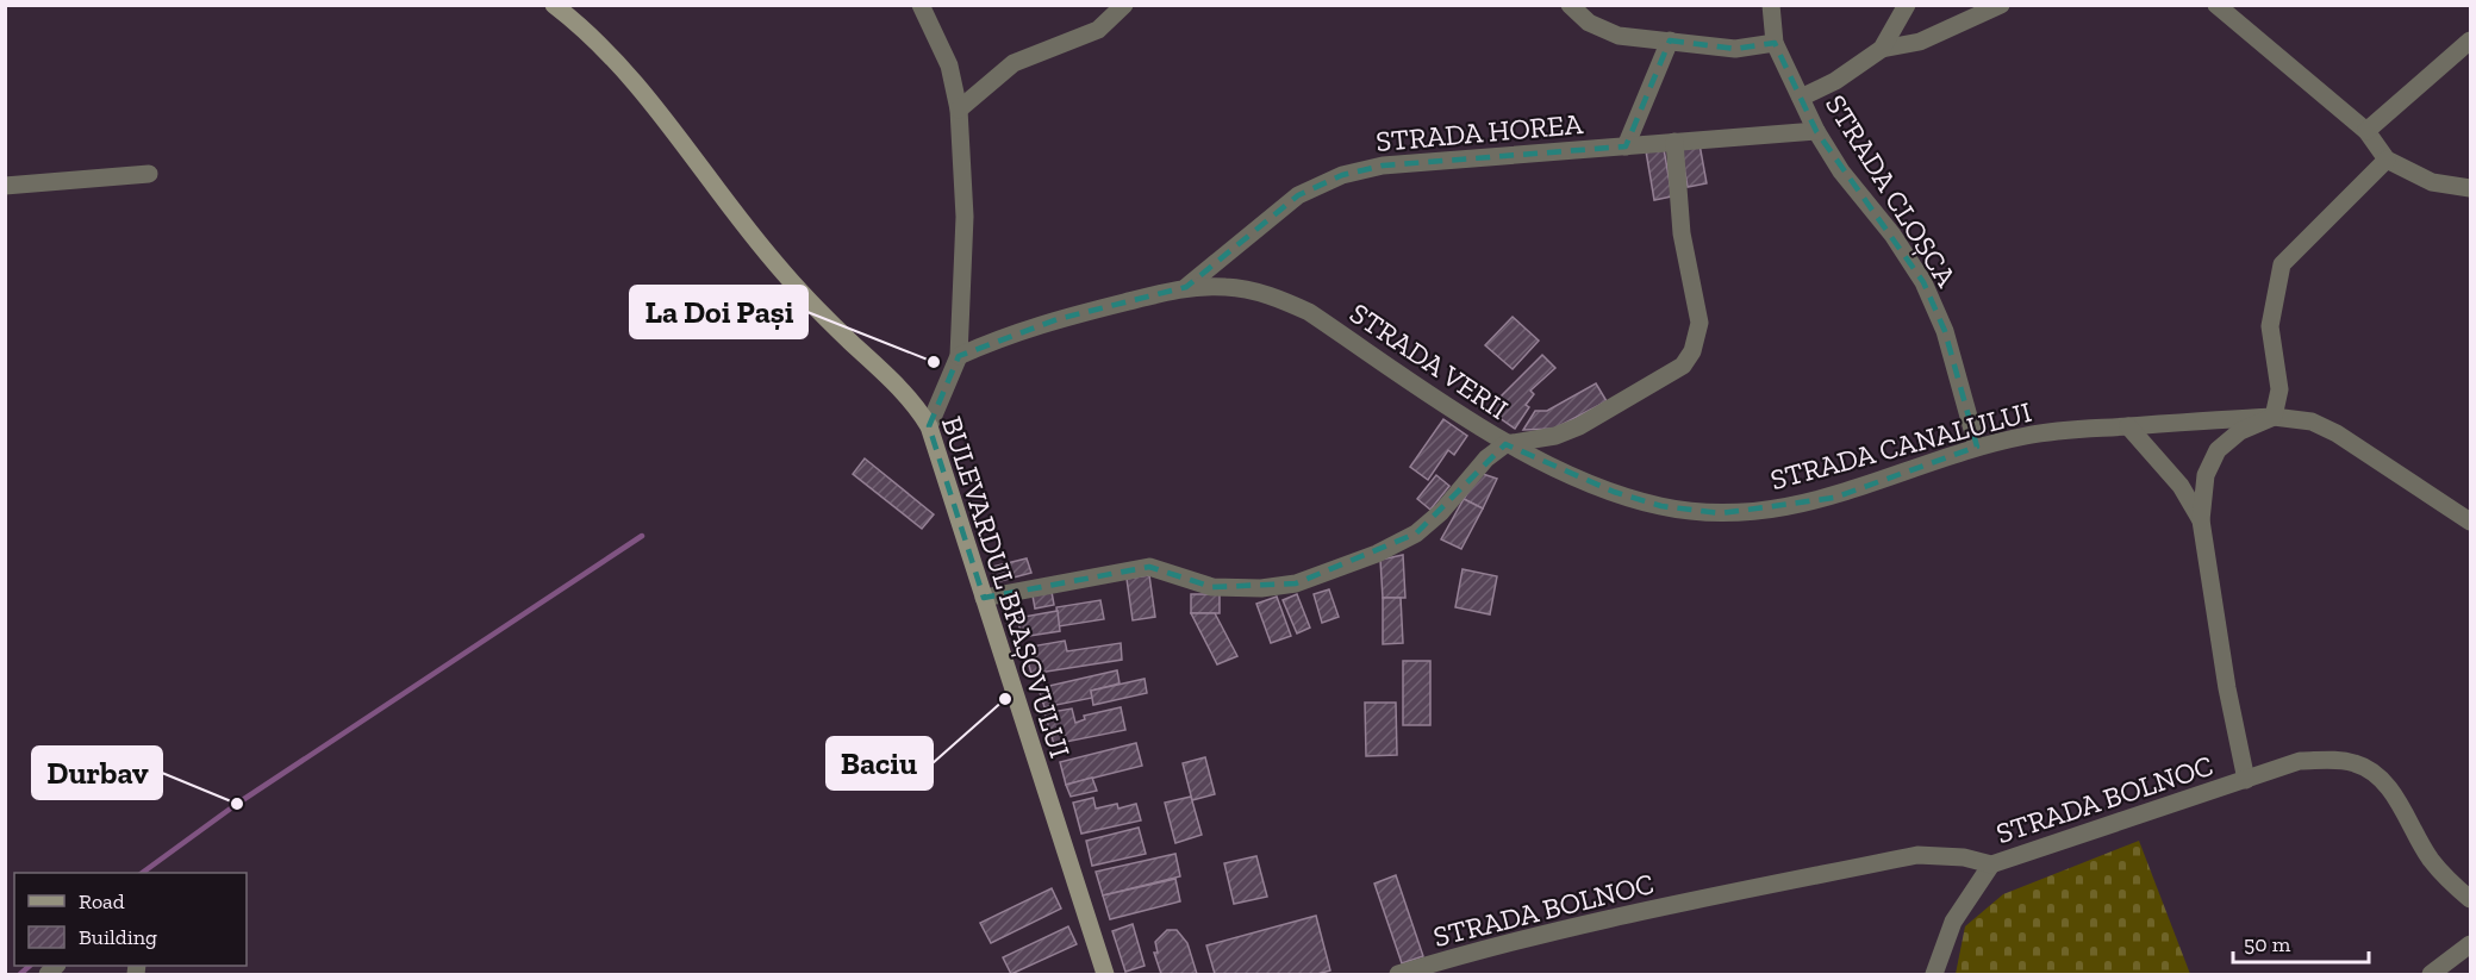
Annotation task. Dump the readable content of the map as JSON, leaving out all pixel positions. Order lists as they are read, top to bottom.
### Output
{
  "streets": {
    "main road": ["BULEVARDUL BRAȘOVULUI"],
    "street": [
      "STRADA HOREA",
      "STRADA CLOȘCA",
      "STRADA VERII",
      "STRADA CANALULUI",
      "STRADA BOLNOC"
    ]
  },
  "crossings": [
    ["STRADA HOREA", "STRADA CLOȘCA"],
    ["STRADA HOREA", "STRADA VERII"],
    ["STRADA CLOȘCA", "STRADA CANALULUI"],
    ["STRADA VERII", "STRADA CANALULUI"]
  ],
  "places": ["La Doi Pași", "Baciu", "Durbav"],
  "legend": ["Road", "Building"],
  "scale_bar": "50 m"
}
